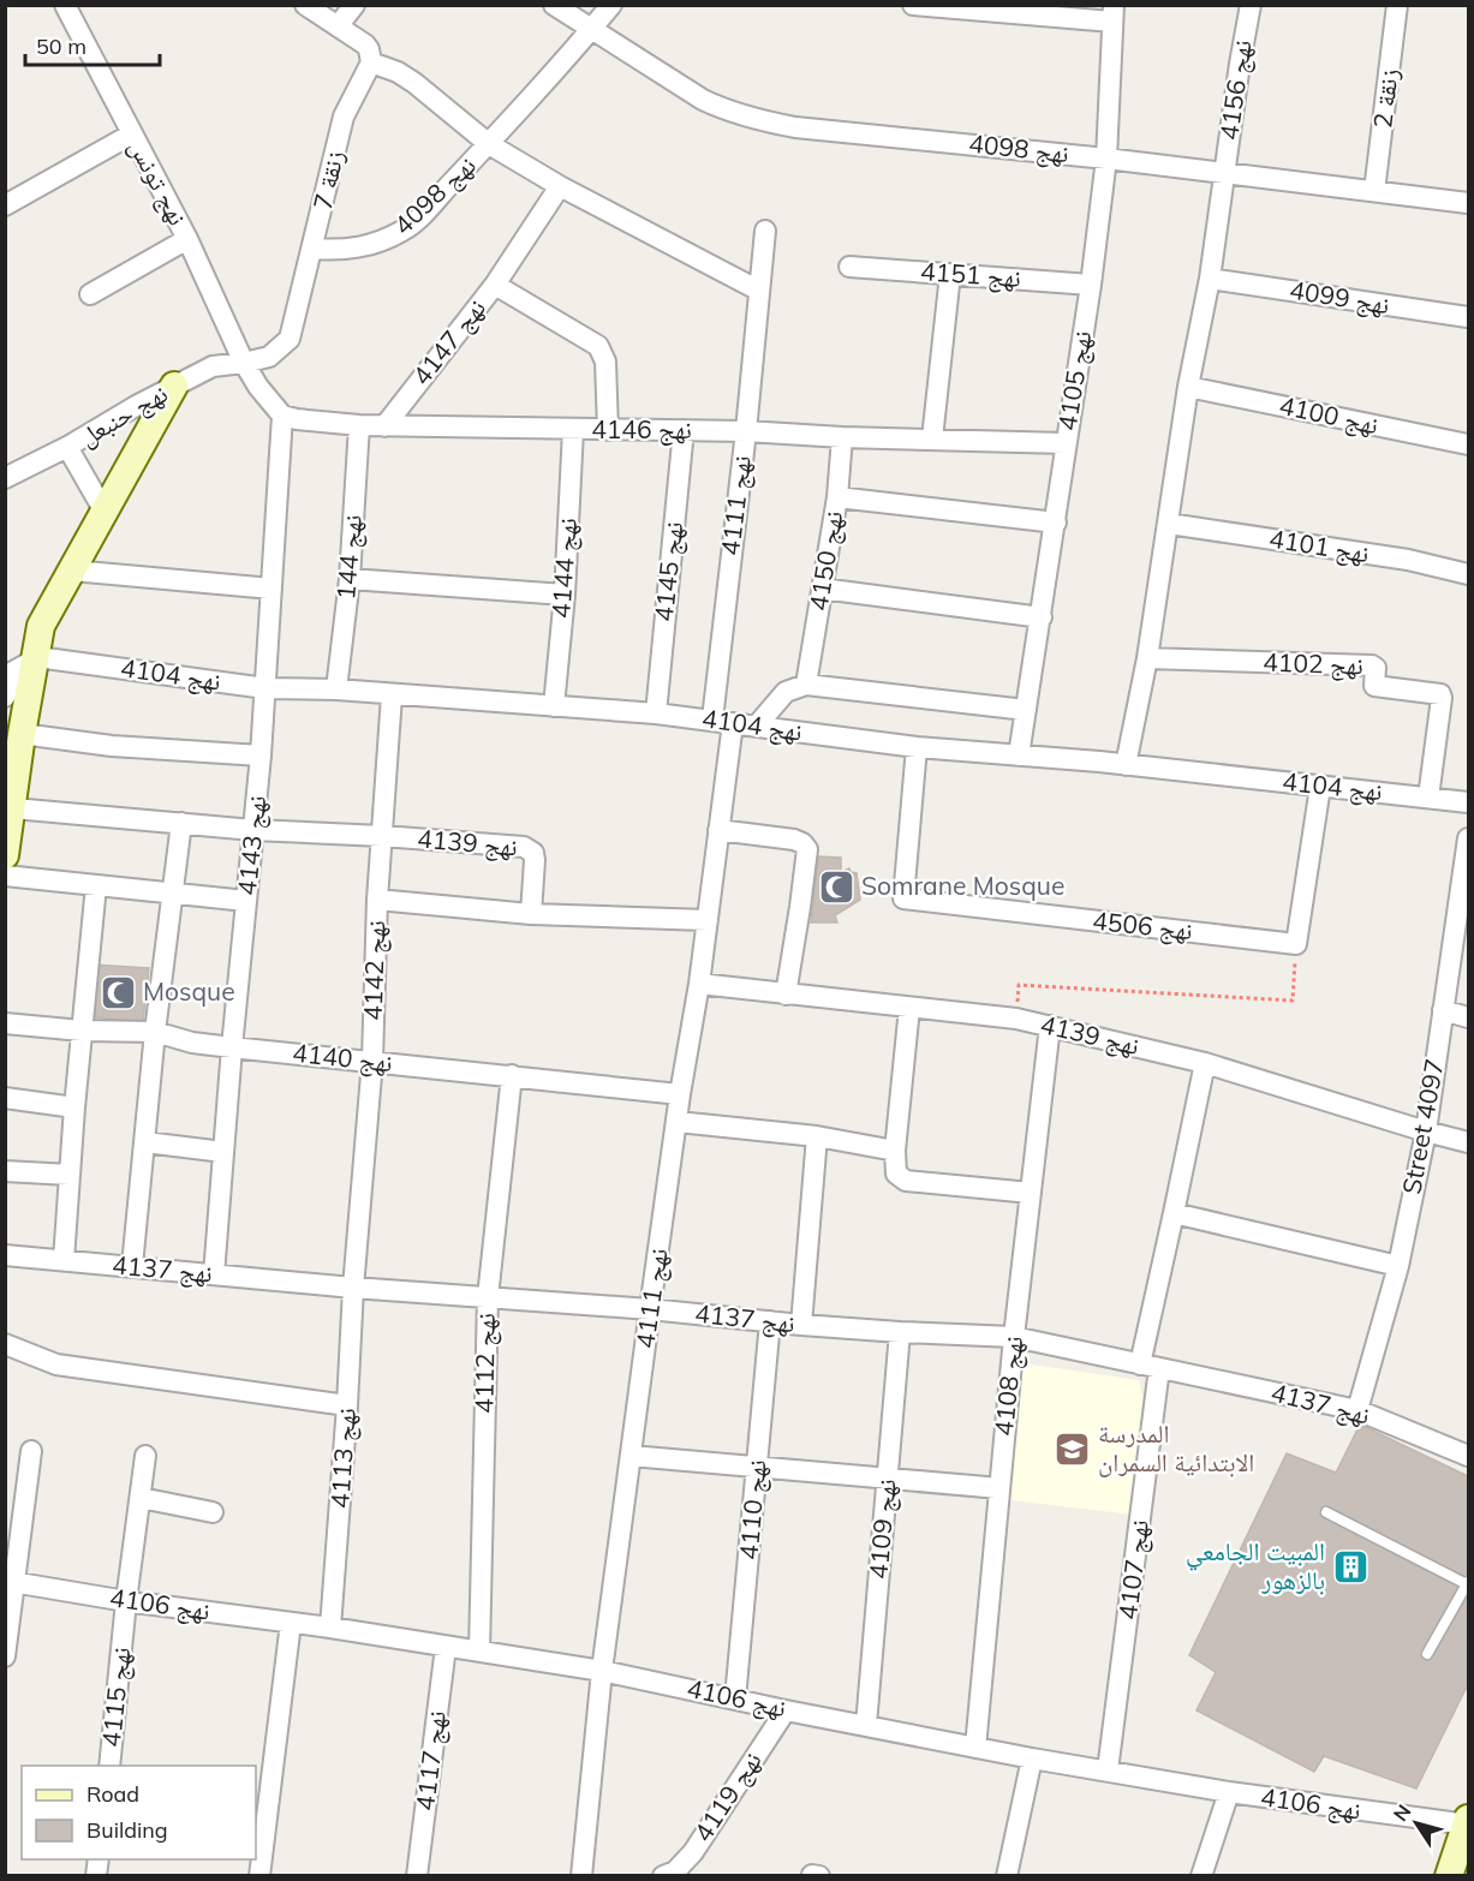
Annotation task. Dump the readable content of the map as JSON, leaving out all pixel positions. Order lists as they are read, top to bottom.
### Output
{
  "streets": {
    "street": [
      "نهج 4156",
      "زنقة 2",
      "نهج 4098",
      "زنقة 7",
      "نهج تونس",
      "نهج 4151",
      "نهج 4099",
      "نهج 4147",
      "نهج 4105",
      "نهج حنبعل",
      "نهج 4100",
      "نهج 4146",
      "نهج 4111",
      "نهج 4101",
      "نهج 144",
      "نهج 4150",
      "نهج 4144",
      "نهج 4145",
      "نهج 4102",
      "نهج 4104",
      "نهج 4139",
      "نهج 4143",
      "نهج 4506",
      "نهج 4142",
      "نهج 4140",
      "Street 4097",
      "نهج 4137",
      "نهج 4112",
      "نهج 4108",
      "نهج 4113",
      "نهج 4110",
      "نهج 4109",
      "نهج 4107",
      "نهج 4106",
      "نهج 4115",
      "نهج 4117",
      "نهج 4119"
    ]
  },
  "crossings": [
    ["نهج 4156", "نهج 4098"],
    ["نهج 4156", "نهج 4099"],
    ["نهج 4156", "نهج 4100"],
    ["نهج 4156", "نهج 4101"],
    ["نهج 4156", "نهج 4102"],
    ["نهج 4156", "نهج 4104"],
    ["زنقة 2", "نهج 4098"],
    ["نهج 4098", "زنقة 7"],
    ["نهج 4098", "نهج 4105"],
    ["زنقة 7", "نهج تونس"],
    ["زنقة 7", "نهج حنبعل"],
    ["نهج تونس", "نهج حنبعل"],
    ["نهج 4151", "نهج 4105"],
    ["نهج 4147", "نهج 4146"],
    ["نهج 4105", "نهج 4146"],
    ["نهج 4105", "نهج 4104"],
    ["نهج 4146", "نهج 4111"],
    ["نهج 4146", "نهج 144"],
    ["نهج 4146", "نهج 4150"],
    ["نهج 4146", "نهج 4144"],
    ["نهج 4146", "نهج 4145"],
    ["نهج 4146", "نهج 4143"],
    ["نهج 4111", "نهج 4104"],
    ["نهج 4111", "نهج 4139"],
    ["نهج 4111", "نهج 4140"],
    ["نهج 4111", "نهج 4137"],
    ["نهج 4111", "نهج 4106"],
    ["نهج 144", "نهج 4104"],
    ["نهج 4144", "نهج 4104"],
    ["نهج 4145", "نهج 4104"],
    ["نهج 4102", "نهج 4104"],
    ["نهج 4104", "نهج 4143"],
    ["نهج 4104", "نهج 4506"],
    ["نهج 4104", "نهج 4142"],
    ["نهج 4139", "نهج 4142"],
    ["نهج 4139", "Street 4097"],
    ["نهج 4139", "نهج 4108"],
    ["نهج 4139", "نهج 4107"],
    ["نهج 4143", "نهج 4140"],
    ["نهج 4143", "نهج 4137"],
    ["نهج 4142", "نهج 4140"],
    ["نهج 4142", "نهج 4137"],
    ["نهج 4142", "نهج 4113"],
    ["نهج 4140", "نهج 4112"],
    ["Street 4097", "نهج 4137"],
    ["نهج 4137", "نهج 4112"],
    ["نهج 4137", "نهج 4108"],
    ["نهج 4137", "نهج 4113"],
    ["نهج 4137", "نهج 4110"],
    ["نهج 4137", "نهج 4109"],
    ["نهج 4137", "نهج 4107"],
    ["نهج 4112", "نهج 4106"],
    ["نهج 4108", "نهج 4106"],
    ["نهج 4113", "نهج 4106"],
    ["نهج 4110", "نهج 4106"],
    ["نهج 4109", "نهج 4106"],
    ["نهج 4107", "نهج 4106"],
    ["نهج 4106", "نهج 4115"],
    ["نهج 4106", "نهج 4117"],
    ["نهج 4106", "نهج 4119"]
  ],
  "places": {
    "mosque": ["Somrane Mosque", "Mosque"],
    "school or university": ["المدرسة الابتدائية السمران"],
    "building": ["المبيت الجامعي بالزهور"]
  },
  "legend": ["Road", "Building"],
  "scale_bar": "50 m",
  "north": "top left"
}
